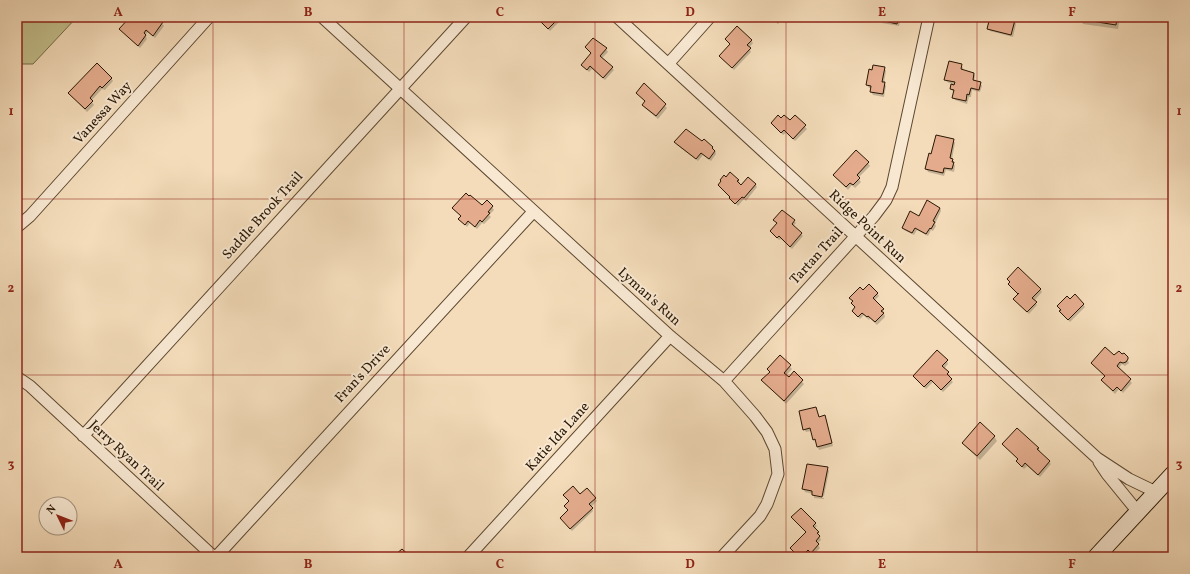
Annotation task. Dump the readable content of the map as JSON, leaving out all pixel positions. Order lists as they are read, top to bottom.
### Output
{
  "streets": {
    "street": [
      "Vanessa Way",
      "Saddle Brook Trail",
      "Ridge Point Run",
      "Tartan Trail",
      "Lyman's Run",
      "Fran's Drive",
      "Katie Ida Lane",
      "Jerry Ryan Trail"
    ]
  },
  "crossings": [
    ["Saddle Brook Trail", "Lyman's Run"],
    ["Saddle Brook Trail", "Jerry Ryan Trail"],
    ["Ridge Point Run", "Tartan Trail"],
    ["Tartan Trail", "Lyman's Run"],
    ["Lyman's Run", "Fran's Drive"],
    ["Lyman's Run", "Katie Ida Lane"],
    ["Fran's Drive", "Jerry Ryan Trail"]
  ],
  "north": "top left",
  "grid": {
    "columns": [
      "A",
      "B",
      "C",
      "D",
      "E",
      "F"
    ],
    "rows": ["1", "2", "3"]
  }
}
